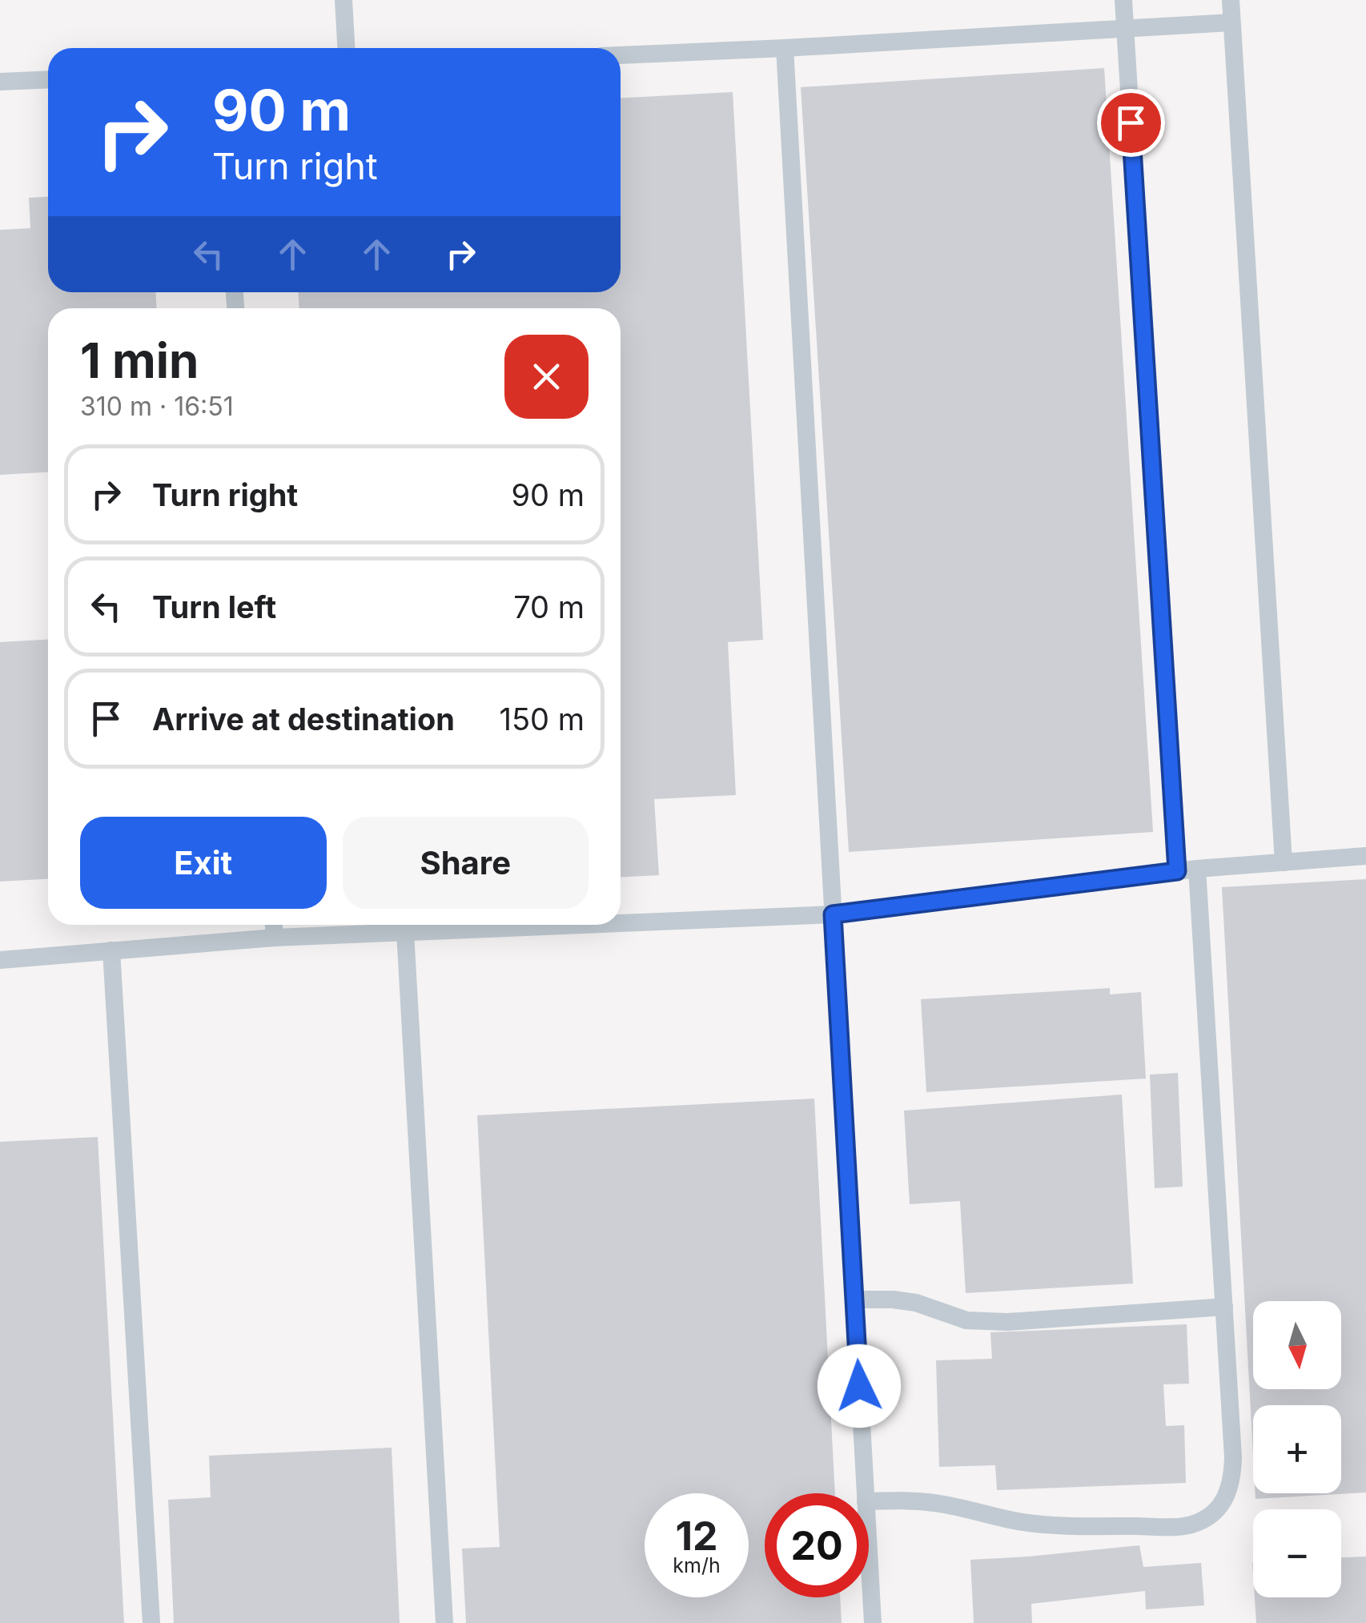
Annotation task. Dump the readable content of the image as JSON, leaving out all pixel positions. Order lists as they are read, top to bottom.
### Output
{
  "north": "bottom",
  "page": {
    "turn": ["90 m", "Turn right"],
    "heading": ["1 min", "310 m · 16:51"],
    "list": [
      {
        "name": "Turn right",
        "value": "90 m"
      },
      {
        "name": "Turn left",
        "value": "70 m"
      },
      {
        "name": "Arrive at destination",
        "value": "150 m"
      }
    ],
    "buttons": ["Exit", "Share"],
    "map_buttons": ["+", "−"],
    "speed": "12 km/h",
    "limit": "20"
  }
}
